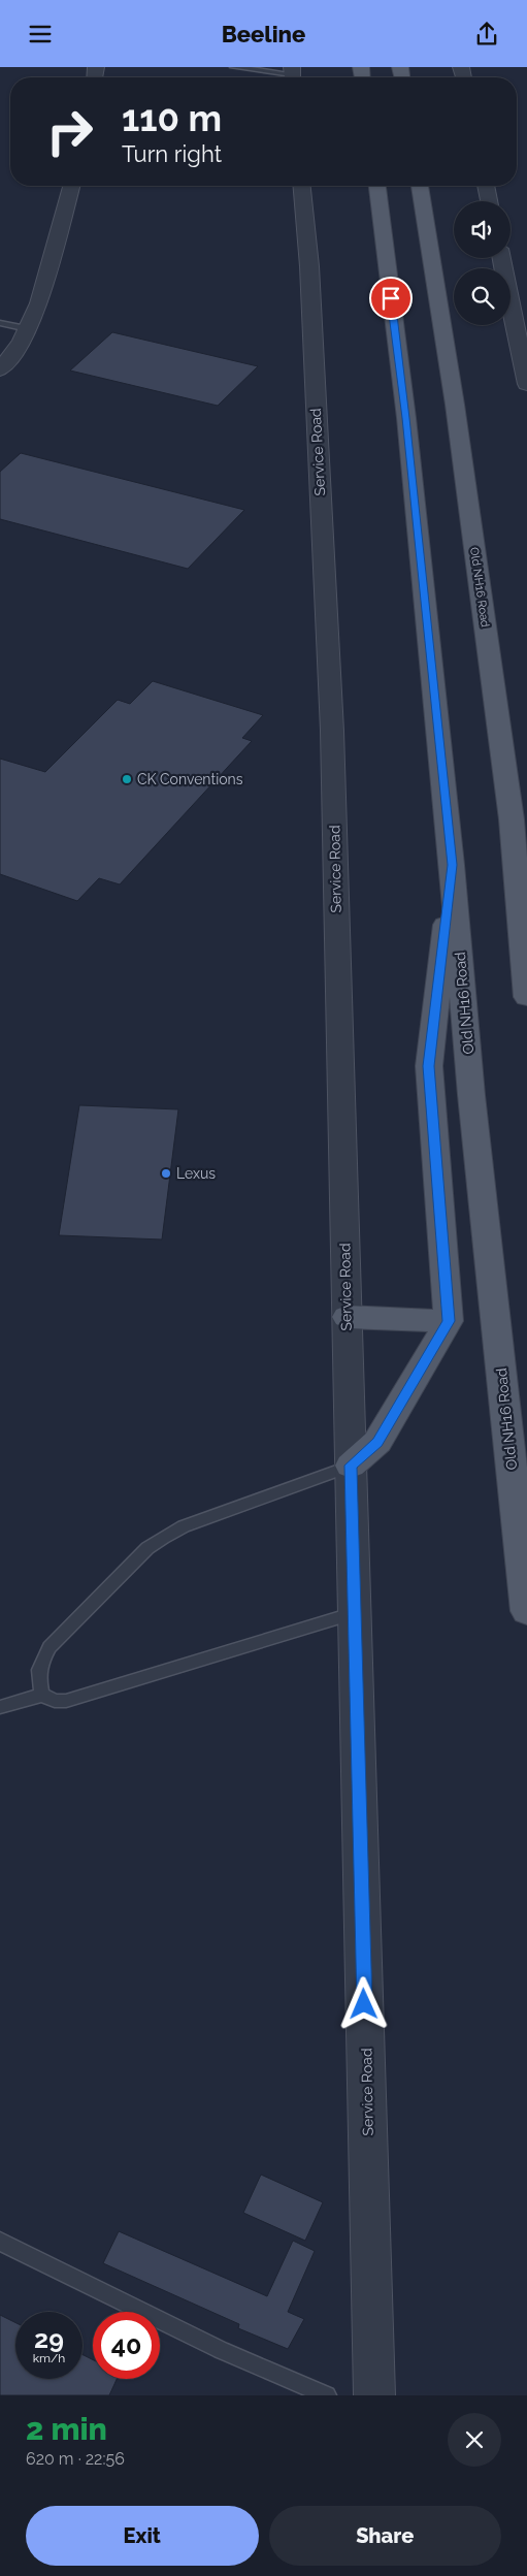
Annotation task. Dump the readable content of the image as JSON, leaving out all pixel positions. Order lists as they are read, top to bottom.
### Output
{
  "streets": {
    "main road": ["Old NH16 Road"],
    "street": ["Service Road"]
  },
  "places": ["CK Conventions", "Lexus"],
  "page": {
    "header": "Beeline",
    "turn": ["110 m", "Turn right"],
    "speed": "29 km/h",
    "limit": "40",
    "heading": ["2 min", "620 m · 22:56"],
    "buttons": ["Exit", "Share"]
  }
}
